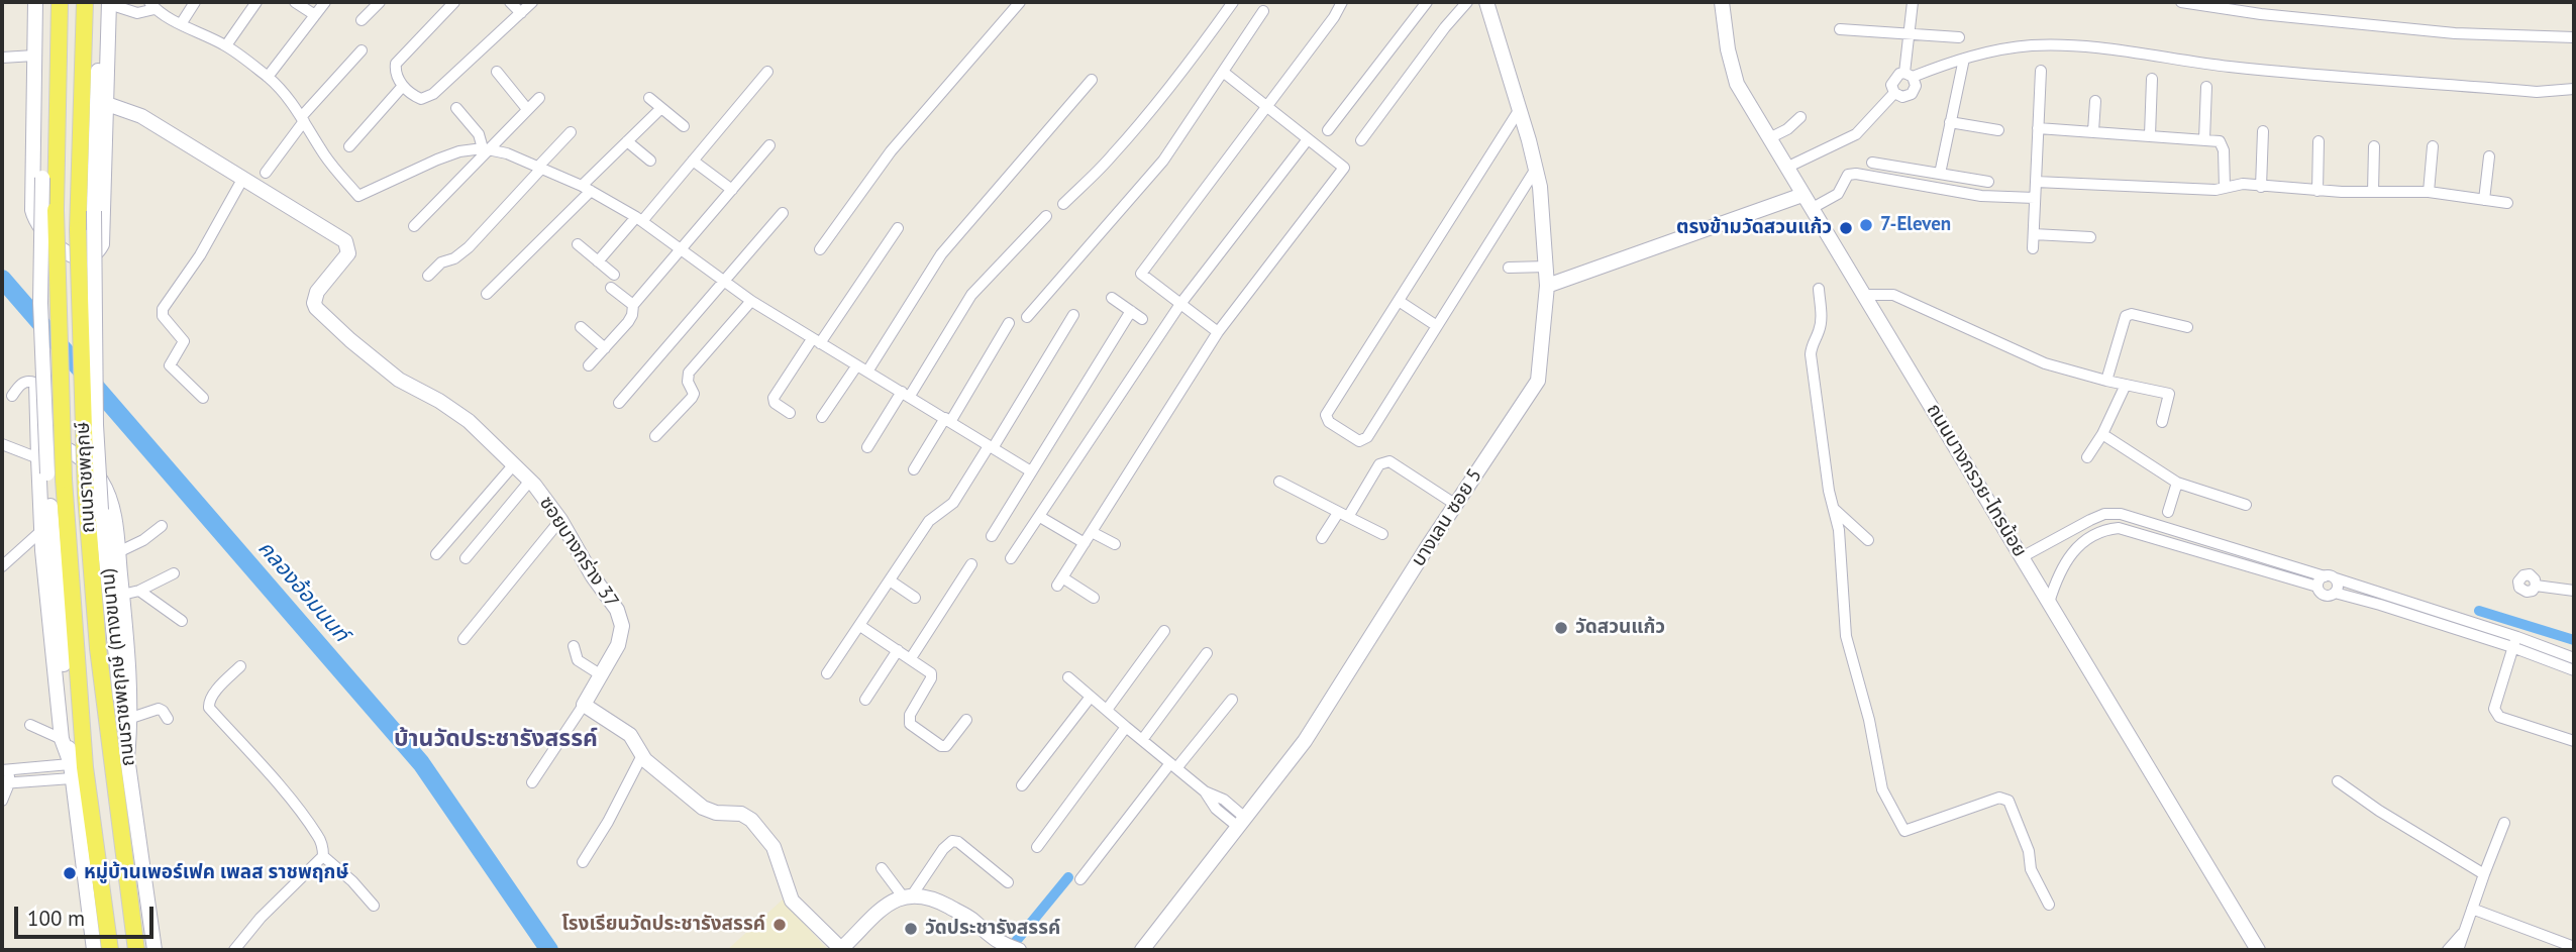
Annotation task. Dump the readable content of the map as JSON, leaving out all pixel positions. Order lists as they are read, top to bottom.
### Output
{
  "streets": {
    "main road": [
      "ถนนราชพฤกษ์",
      "ถนนบางกรวย-ไทรน้อย",
      "บางเลน ซอย 5",
      "ซอยบางกร่าง 37",
      "ถนนราชพฤกษ์ (ทางขนาน)"
    ]
  },
  "districts": ["บ้านวัดประชารังสรรค์"],
  "water": ["คลองอ้อมนนท์"],
  "places": [
    "7-Eleven",
    "ตรงข้ามวัดสวนแก้ว",
    "วัดสวนแก้ว",
    "หมู่บ้านเพอร์เฟค เพลส ราชพฤกษ์",
    "โรงเรียนวัดประชารังสรรค์",
    "วัดประชารังสรรค์"
  ],
  "scale_bar": "100 m"
}
